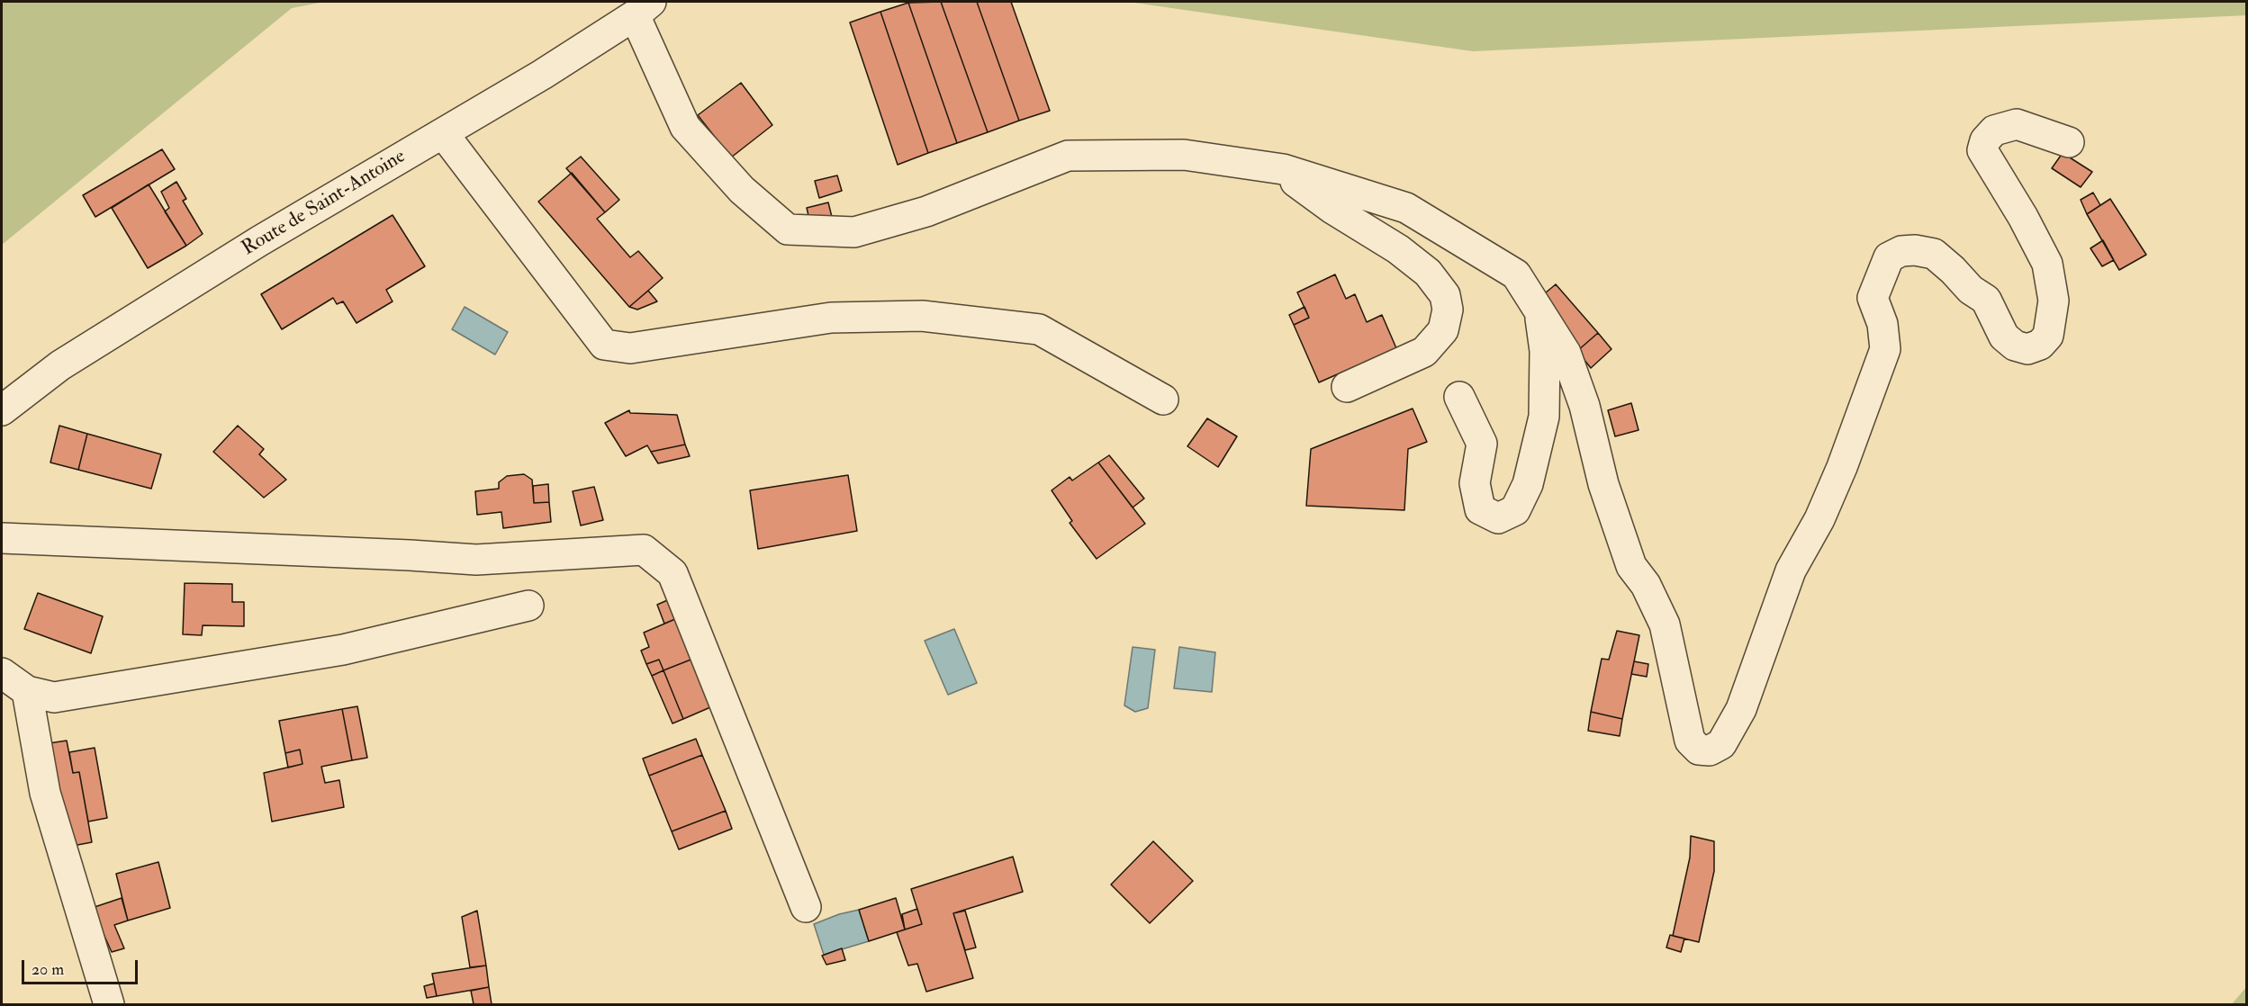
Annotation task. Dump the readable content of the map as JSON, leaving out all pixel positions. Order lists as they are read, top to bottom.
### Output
{
  "streets": {
    "street": ["Route de Saint-Antoine"]
  },
  "scale_bar": "20 m"
}
